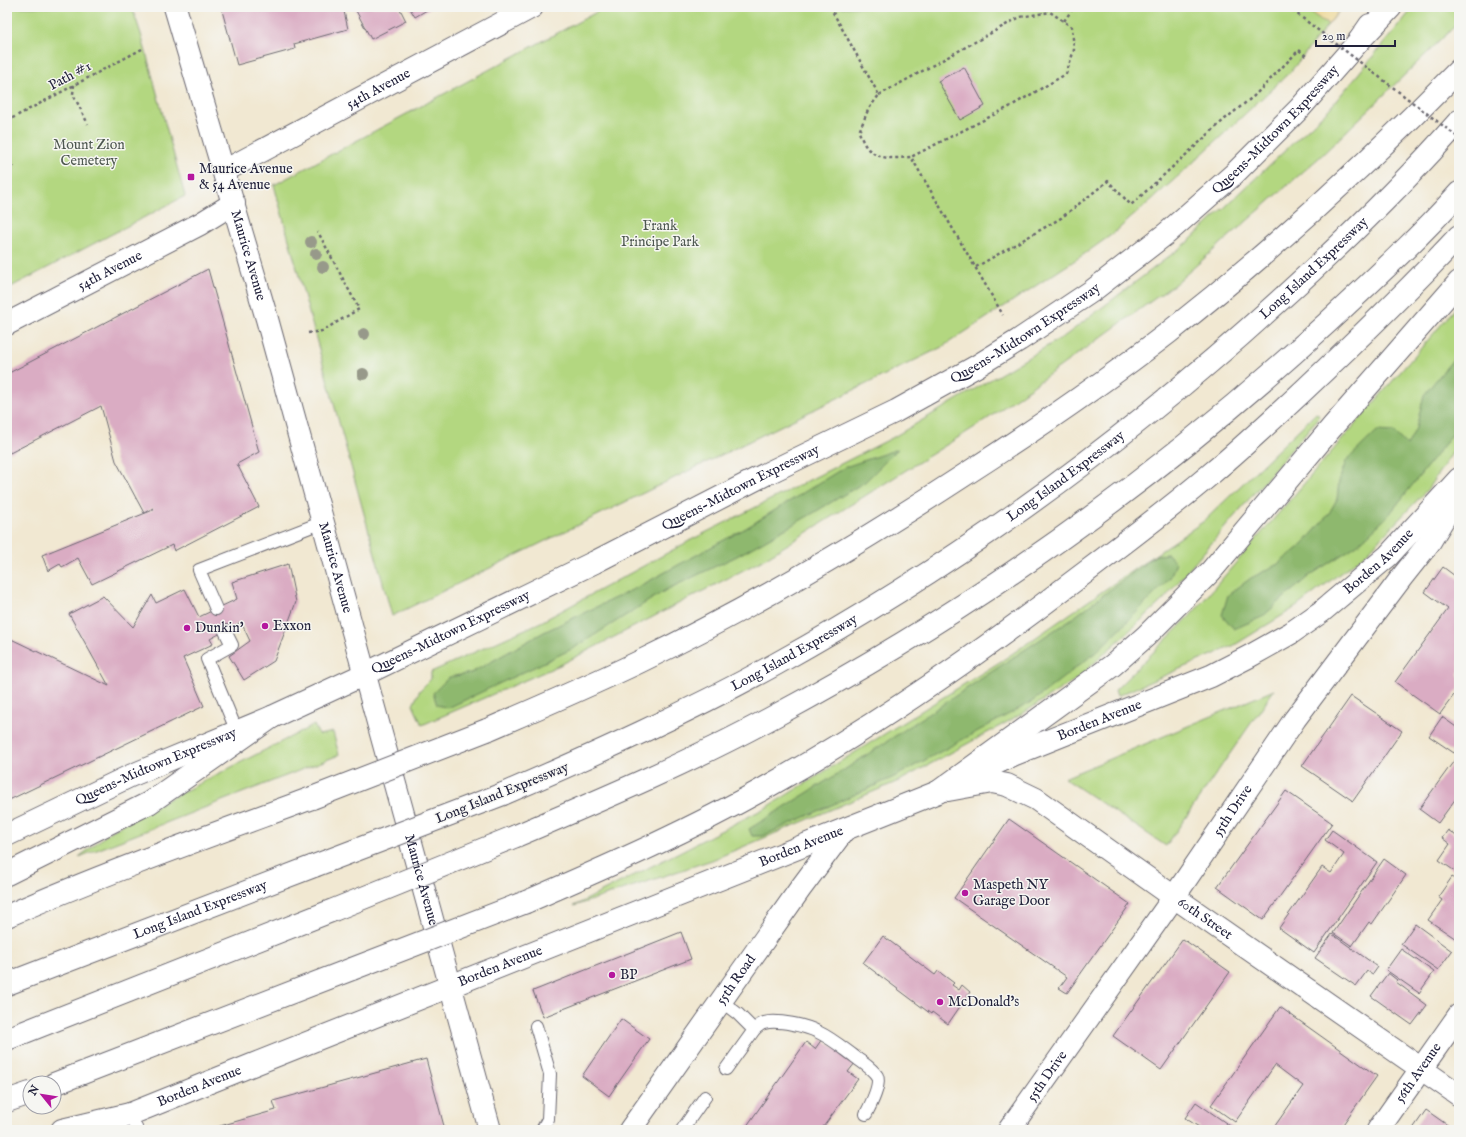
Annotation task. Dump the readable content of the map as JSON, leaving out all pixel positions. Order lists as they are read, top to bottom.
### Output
{
  "streets": {
    "main road": [
      "54th Avenue",
      "Queens-Midtown Expressway",
      "Maurice Avenue",
      "Long Island Expressway",
      "Borden Avenue",
      "55th Drive",
      "60th Street",
      "55th Road",
      "56th Avenue"
    ],
    "path": ["Path #1"]
  },
  "crossings": [
    ["54th Avenue", "Maurice Avenue"],
    ["Queens-Midtown Expressway", "Maurice Avenue"],
    ["Maurice Avenue", "Borden Avenue"],
    ["Borden Avenue", "60th Street"],
    ["Borden Avenue", "55th Road"],
    ["55th Drive", "60th Street"],
    ["60th Street", "56th Avenue"]
  ],
  "parks": ["Mount Zion Cemetery", "Frank Principe Park"],
  "places": {
    "transit": ["Maurice Avenue & 54 Avenue"],
    "other": [
      "Exxon",
      "Dunkin'",
      "Maspeth NY Garage Door",
      "BP",
      "McDonald's"
    ]
  },
  "scale_bar": "20 m",
  "north": "top left"
}
